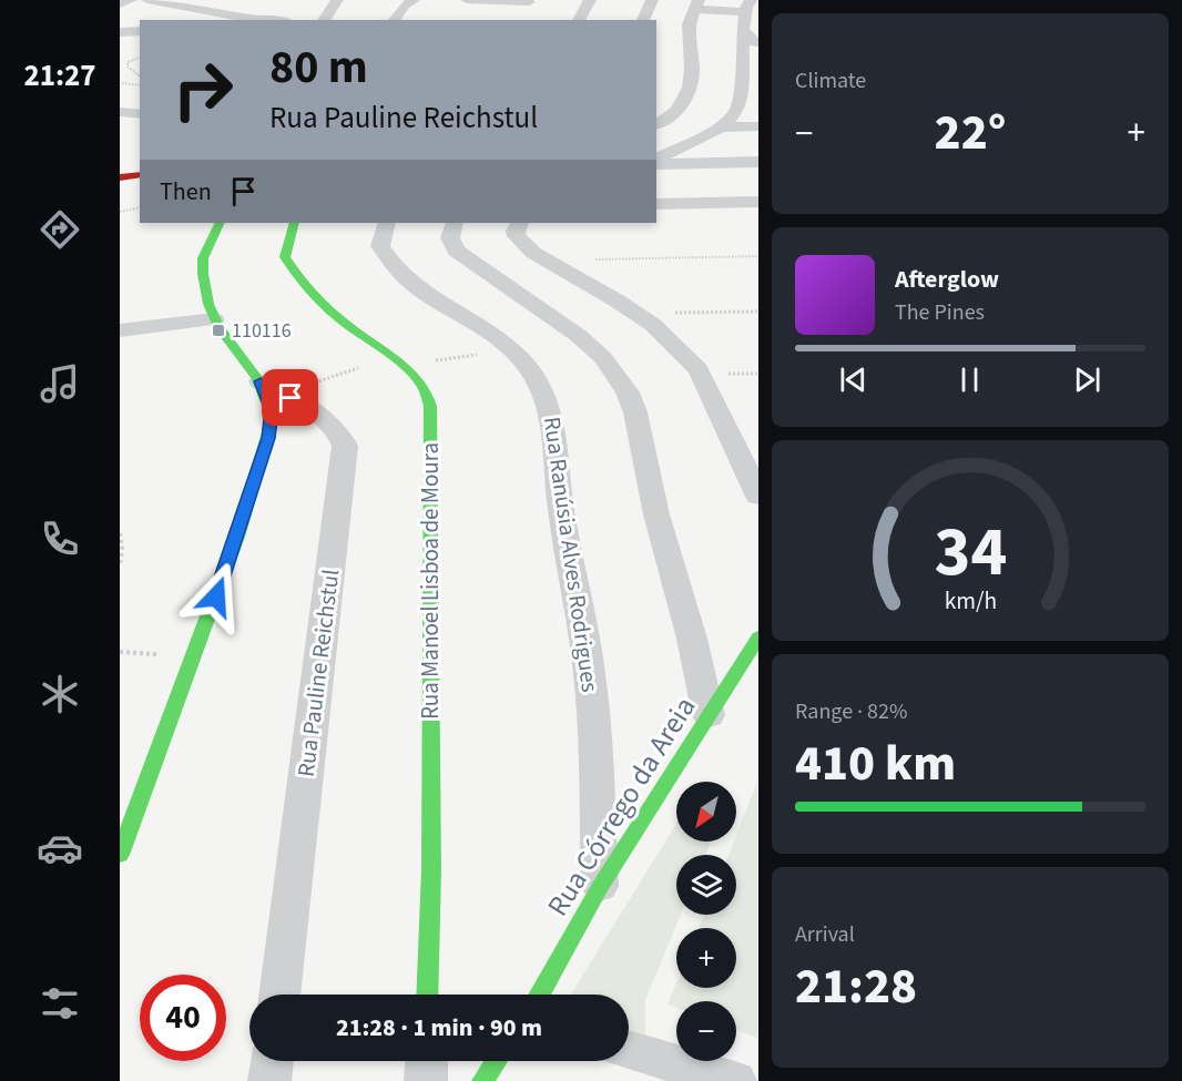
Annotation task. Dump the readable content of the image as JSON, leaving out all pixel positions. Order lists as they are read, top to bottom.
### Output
{
  "streets": {
    "street": [
      "Rua Ranúsia Alves Rodrigues",
      "Rua Manoel Lisboa de Moura",
      "Rua Pauline Reichstul",
      "Rua Córrego da Areia"
    ]
  },
  "crossings": [
    ["Rua Ranúsia Alves Rodrigues", "Rua Córrego da Areia"]
  ],
  "places": {
    "transit": ["110116"]
  },
  "north": "bottom left",
  "page": {
    "tabs": "21:27",
    "tile": [
      "Climate",
      ["Range · 82%", "410 km"],
      ["Arrival", "21:28"]
    ],
    "turn": ["80 m", "Rua Pauline Reichstul"],
    "heat": ["−", "22°", "+"],
    "then": "Then",
    "song": ["Afterglow", "The Pines"],
    "map_buttons": ["+", "−"],
    "limit": "40",
    "trip": "21:28 · 1 min · 90 m",
    "gauge": ["34", "km/h"]
  }
}
